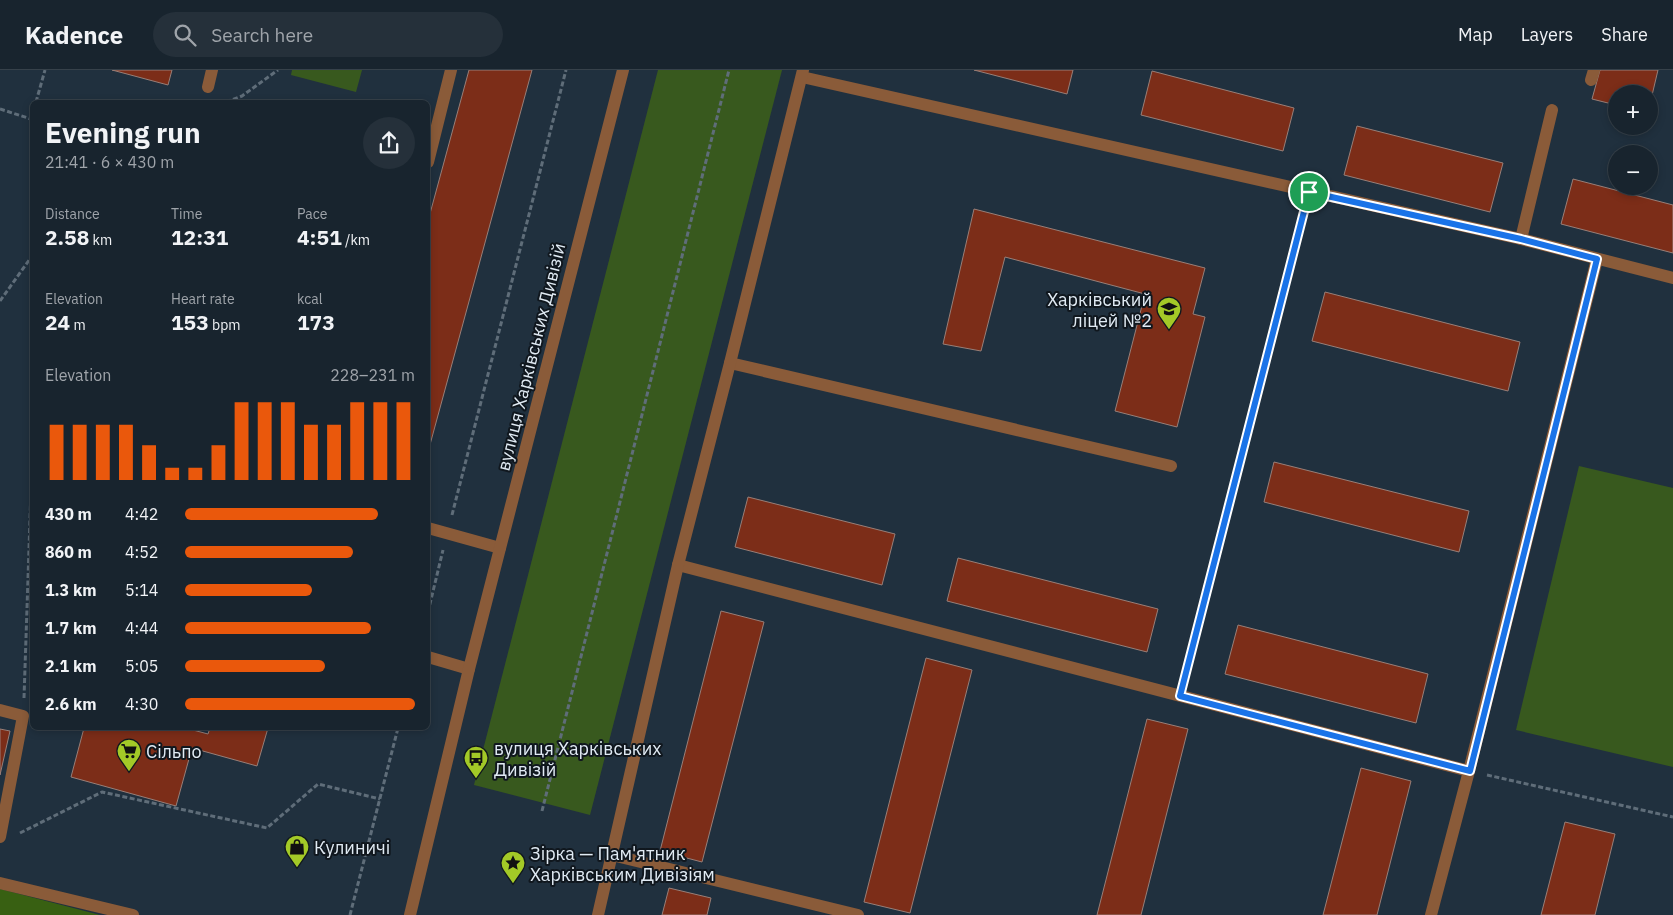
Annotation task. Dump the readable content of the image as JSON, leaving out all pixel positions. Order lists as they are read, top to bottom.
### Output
{
  "streets": {
    "street": ["вулиця Харківських Дивізій"]
  },
  "places": {
    "school or university": ["Харківський ліцей №2"],
    "supermarket": ["Сільпо"],
    "bus stop": ["вулиця Харківських Дивізій"],
    "shop": ["Кулиничі"],
    "place": ["Зірка — Пам'ятник Харківським Дивізіям"]
  },
  "page": {
    "header": "Kadence",
    "search": "Search here",
    "nav": ["Map", "Layers", "Share"],
    "map_buttons": ["+", "−"],
    "heading": ["Evening run", "21:41 · 6 × 430 m"],
    "stats": [
      ["Distance", "2.58 km"],
      ["Time", "12:31"],
      ["Pace", "4:51 /km"],
      ["Elevation", "24 m"],
      ["Heart rate", "153 bpm"],
      ["kcal", "173"]
    ],
    "chart": ["Elevation", "228–231 m"],
    "list": [
      {
        "name": "430 m",
        "note": "4:42"
      },
      {
        "name": "860 m",
        "note": "4:52"
      },
      {
        "name": "1.3 km",
        "note": "5:14"
      },
      {
        "name": "1.7 km",
        "note": "4:44"
      },
      {
        "name": "2.1 km",
        "note": "5:05"
      },
      {
        "name": "2.6 km",
        "note": "4:30"
      }
    ]
  }
}
